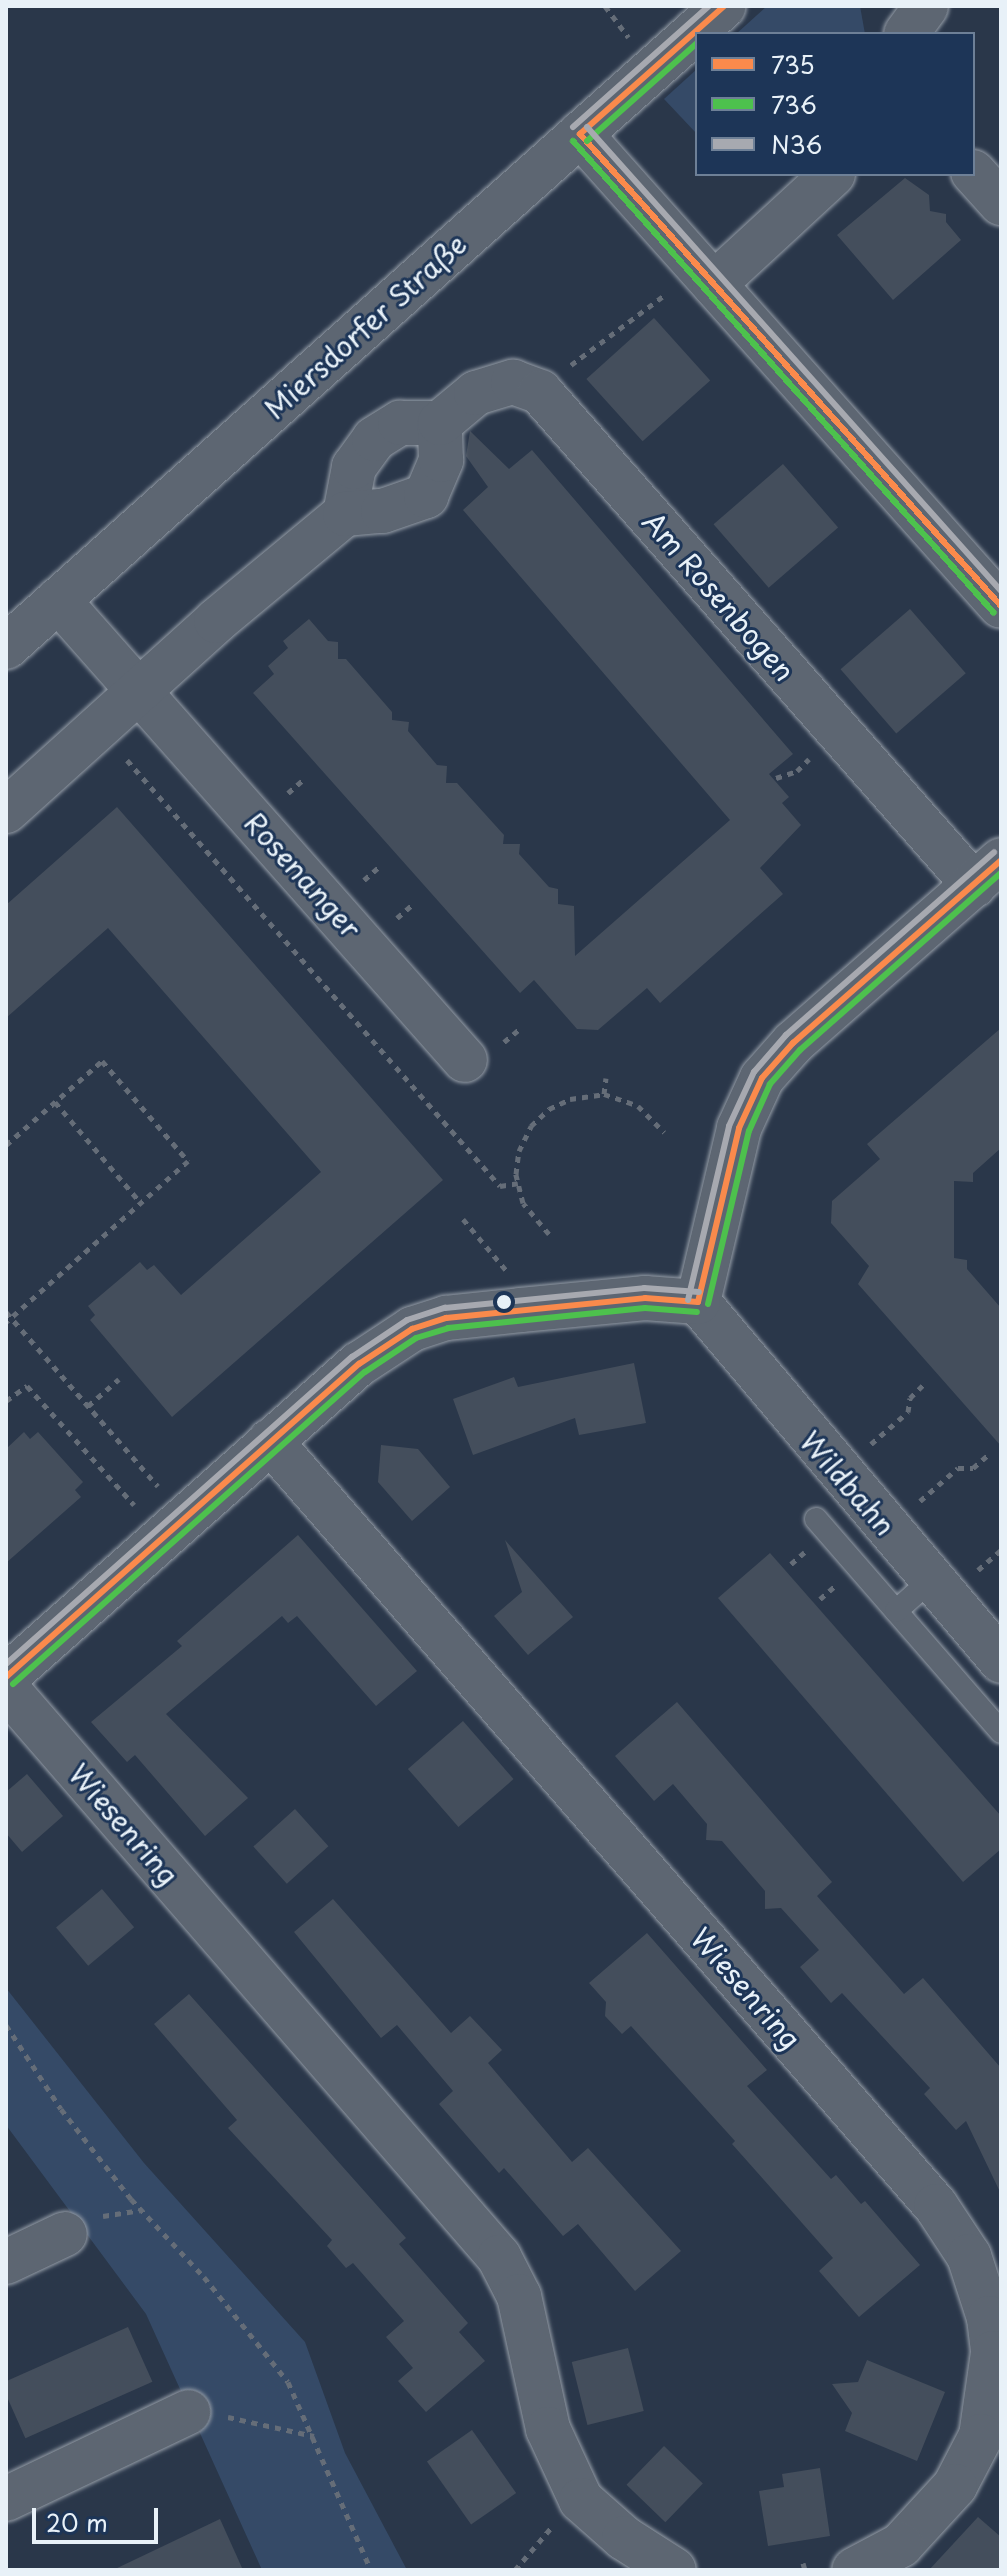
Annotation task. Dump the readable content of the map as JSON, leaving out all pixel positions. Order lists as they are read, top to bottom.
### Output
{
  "streets": {
    "street": [
      "Miersdorfer Straße",
      "Am Rosenbogen",
      "Rosenanger",
      "Wildbahn",
      "Wiesenring"
    ]
  },
  "crossings": [
    ["Miersdorfer Straße", "Rosenanger"]
  ],
  "lines": ["transit line 735", "transit line N36", "transit line 736"],
  "legend": ["735", "736", "N36"],
  "scale_bar": "20 m"
}
